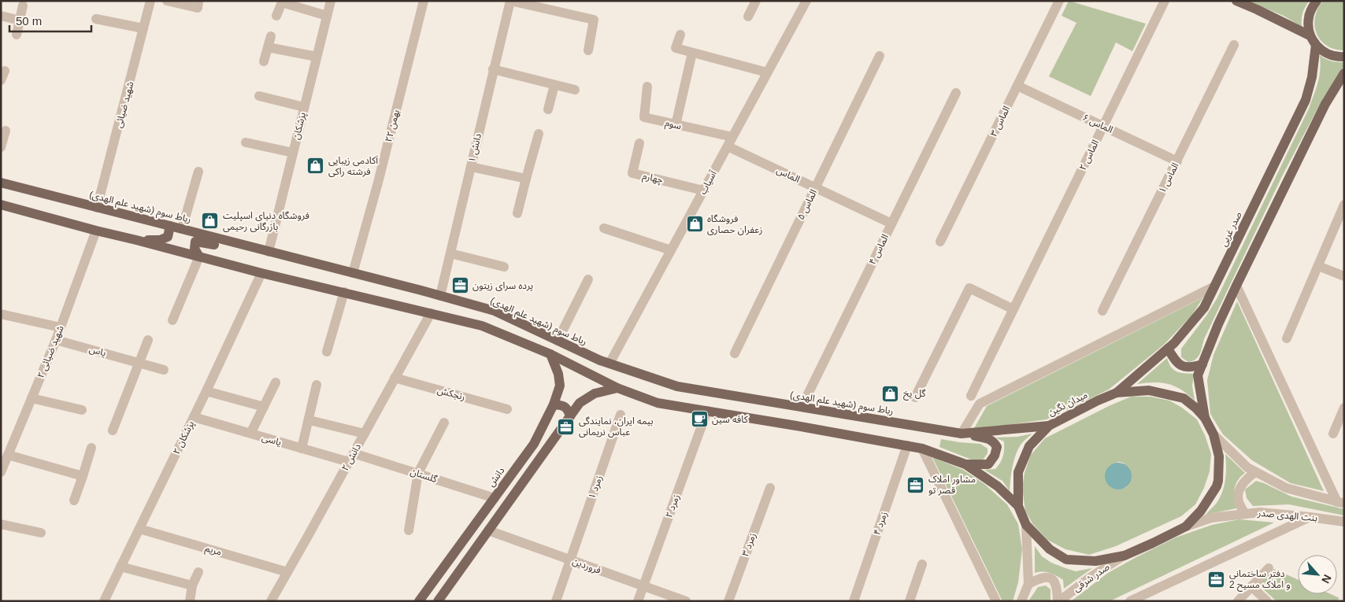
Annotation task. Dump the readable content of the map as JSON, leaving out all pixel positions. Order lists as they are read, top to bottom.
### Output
{
  "streets": {
    "main road": [
      "رباط سوم (شهید علم الهدی)",
      "صدر غربی",
      "میدان نگین",
      "دانش"
    ],
    "street": [
      "شهید ضیائی",
      "الماس ۳",
      "الماس ۶",
      "سوم",
      "پزشکان",
      "۲۲ بهمن",
      "دانش ۱",
      "الماس ۲",
      "الماس",
      "چهارم",
      "الماس ۱",
      "آسیاب",
      "الماس ۵",
      "الماس ۴",
      "یاس",
      "شهید ضیائی ۲",
      "رنجکش",
      "پزشکان ۲",
      "یاسی",
      "دانش ۲",
      "گلستان",
      "زمرد ۱",
      "زمرد ۲",
      "بنت الهدی صدر",
      "زمرد ۴",
      "زمرد ۳",
      "مریم",
      "فروردین",
      "صدر شرقی"
    ]
  },
  "crossings": [
    ["شهید ضیائی", "رباط سوم (شهید علم الهدی)"],
    ["الماس ۳", "الماس ۶"],
    ["الماس ۶", "الماس ۲"],
    ["الماس ۶", "الماس ۱"],
    ["سوم", "آسیاب"],
    ["پزشکان", "رباط سوم (شهید علم الهدی)"],
    ["۲۲ بهمن", "رباط سوم (شهید علم الهدی)"],
    ["دانش ۱", "رباط سوم (شهید علم الهدی)"],
    ["الماس", "آسیاب"],
    ["الماس", "الماس ۵"],
    ["الماس", "الماس ۴"],
    ["چهارم", "آسیاب"],
    ["آسیاب", "رباط سوم (شهید علم الهدی)"],
    ["رباط سوم (شهید علم الهدی)", "الماس ۴"],
    ["رباط سوم (شهید علم الهدی)", "میدان نگین"],
    ["صدر غربی", "میدان نگین"],
    ["یاس", "شهید ضیائی ۲"],
    ["رنجکش", "دانش ۲"],
    ["میدان نگین", "بنت الهدی صدر"],
    ["میدان نگین", "صدر شرقی"],
    ["پزشکان ۲", "یاسی"],
    ["پزشکان ۲", "مریم"],
    ["یاسی", "دانش ۲"],
    ["یاسی", "گلستان"],
    ["دانش ۲", "گلستان"],
    ["دانش ۲", "مریم"],
    ["گلستان", "دانش"],
    ["زمرد ۱", "فروردین"],
    ["زمرد ۲", "فروردین"]
  ],
  "places": {
    "shop": [
      "آکادمی زیبایی فرشته راکی",
      "فروشگاه دنیای اسپلیت بازرگانی رحیمی",
      "فروشگاه زعفران حصاری",
      "گل یخ"
    ],
    "office": [
      "پرده سرای زیتون",
      "بیمه ایران، نمایندگی عباس نریمانی",
      "مشاور املاک قصر تو",
      "دفتر ساختمانی و املاک مسیح 2"
    ],
    "cafe": ["کافه سین"]
  },
  "scale_bar": "50 m",
  "north": "bottom right"
}
